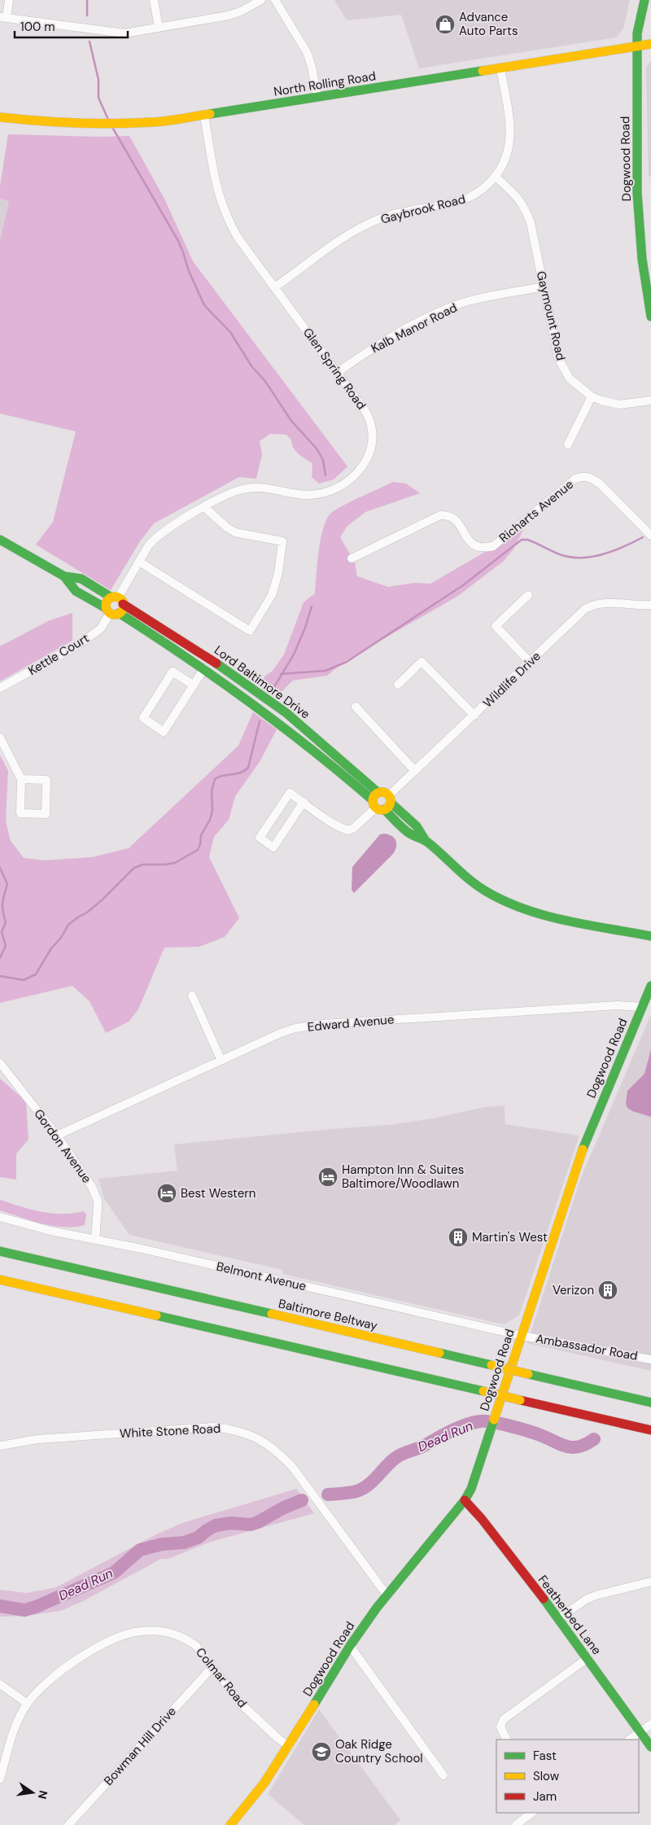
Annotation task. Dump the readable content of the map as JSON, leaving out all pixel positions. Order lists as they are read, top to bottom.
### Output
{
  "streets": {
    "main road": [
      "North Rolling Road",
      "Dogwood Road",
      "Lord Baltimore Drive",
      "Baltimore Beltway",
      "Featherbed Lane"
    ],
    "street": [
      "Gaybrook Road",
      "Gaymount Road",
      "Kalb Manor Road",
      "Glen Spring Road",
      "Richarts Avenue",
      "Kettle Court",
      "Wildlife Drive",
      "Edward Avenue",
      "Gordon Avenue",
      "Belmont Avenue",
      "Ambassador Road",
      "White Stone Road",
      "Colmar Road",
      "Bowman Hill Drive"
    ]
  },
  "crossings": [
    ["North Rolling Road", "Dogwood Road"],
    ["North Rolling Road", "Gaybrook Road"],
    ["North Rolling Road", "Glen Spring Road"],
    ["Dogwood Road", "Edward Avenue"],
    ["Dogwood Road", "Belmont Avenue"],
    ["Dogwood Road", "Ambassador Road"],
    ["Dogwood Road", "White Stone Road"],
    ["Dogwood Road", "Featherbed Lane"],
    ["Dogwood Road", "Colmar Road"],
    ["Gaybrook Road", "Gaymount Road"],
    ["Gaybrook Road", "Glen Spring Road"],
    ["Gaymount Road", "Kalb Manor Road"],
    ["Kalb Manor Road", "Glen Spring Road"],
    ["Glen Spring Road", "Lord Baltimore Drive"],
    ["Kettle Court", "Lord Baltimore Drive"],
    ["Wildlife Drive", "Lord Baltimore Drive"],
    ["Edward Avenue", "Gordon Avenue"],
    ["Gordon Avenue", "Belmont Avenue"],
    ["Belmont Avenue", "Ambassador Road"],
    ["Colmar Road", "Bowman Hill Drive"]
  ],
  "water": ["Dead Run"],
  "places": {
    "shop": ["Advance Auto Parts"],
    "hotel": ["Hampton Inn & Suites Baltimore/Woodlawn", "Best Western"],
    "building": ["Martin's West", "Verizon"],
    "school or university": ["Oak Ridge Country School"]
  },
  "legend": ["Fast", "Slow", "Jam"],
  "scale_bar": "100 m",
  "north": "right"
}
